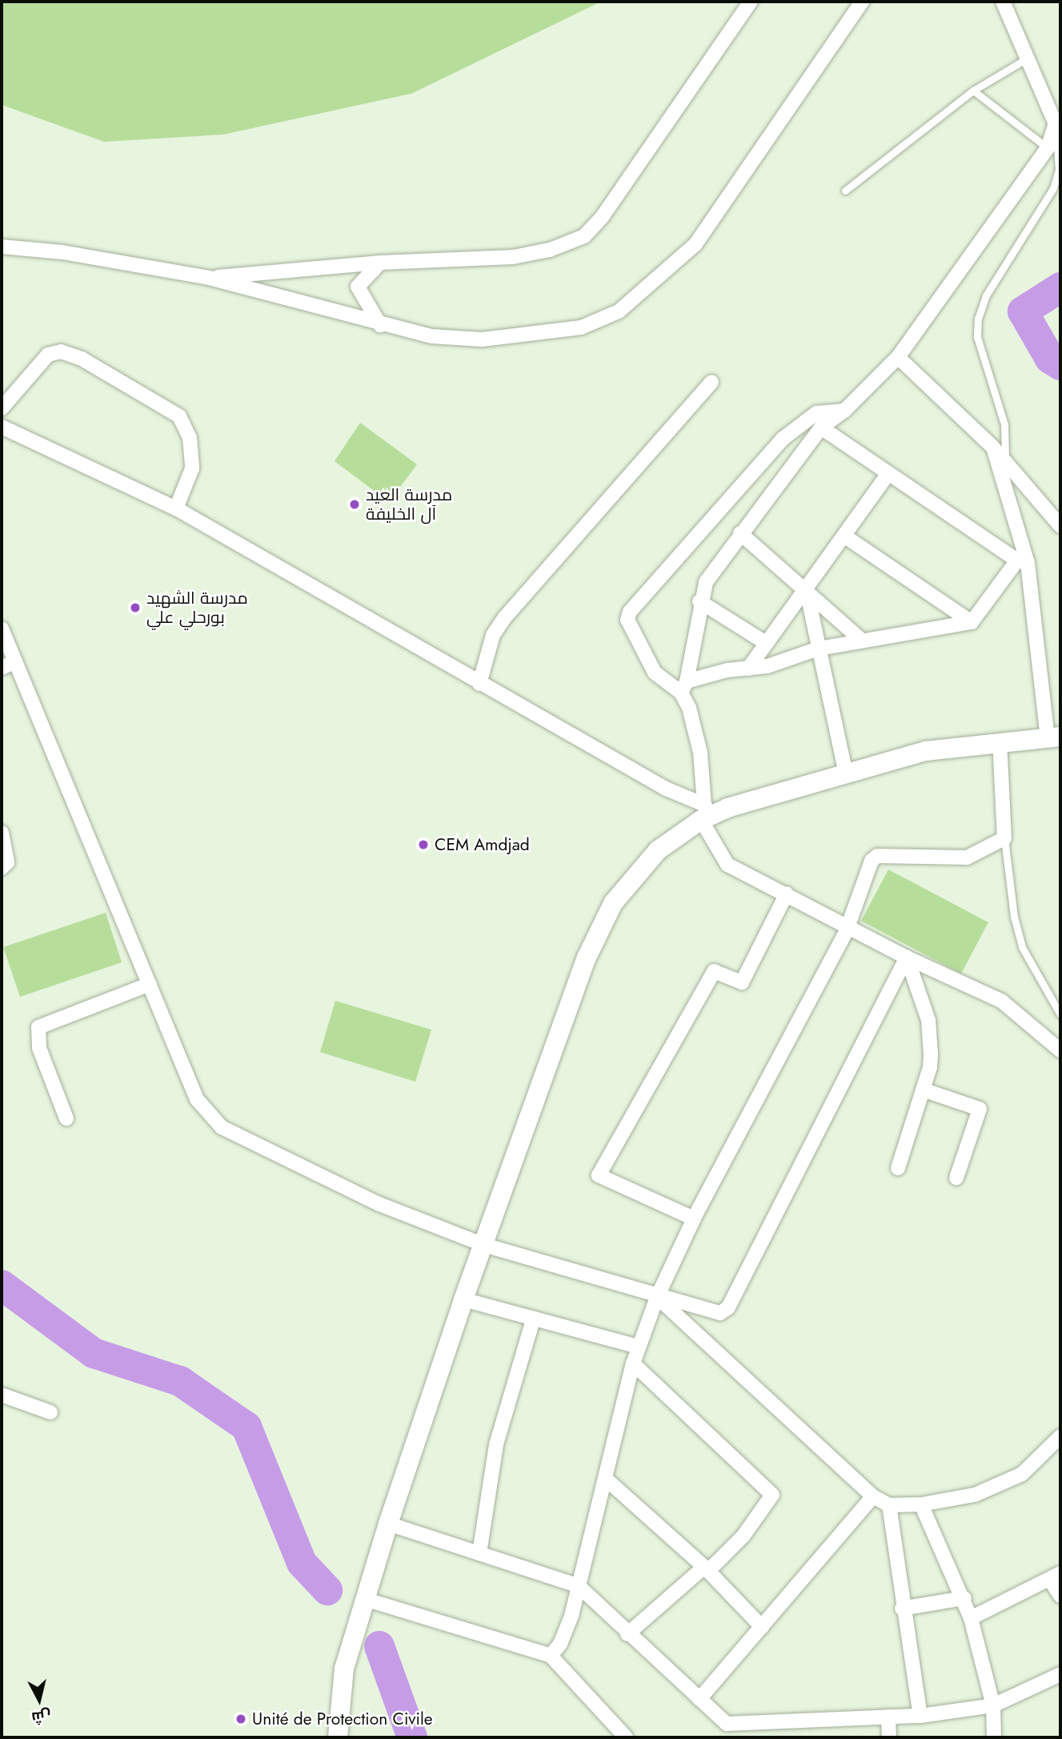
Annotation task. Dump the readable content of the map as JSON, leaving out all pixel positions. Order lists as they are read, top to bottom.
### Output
{
  "places": [
    "مدرسة العيد آل الخليفة",
    "مدرسة الشهيد بورحلي علي",
    "CEM Amdjad",
    "Unité de Protection Civile"
  ],
  "north": "bottom"
}
